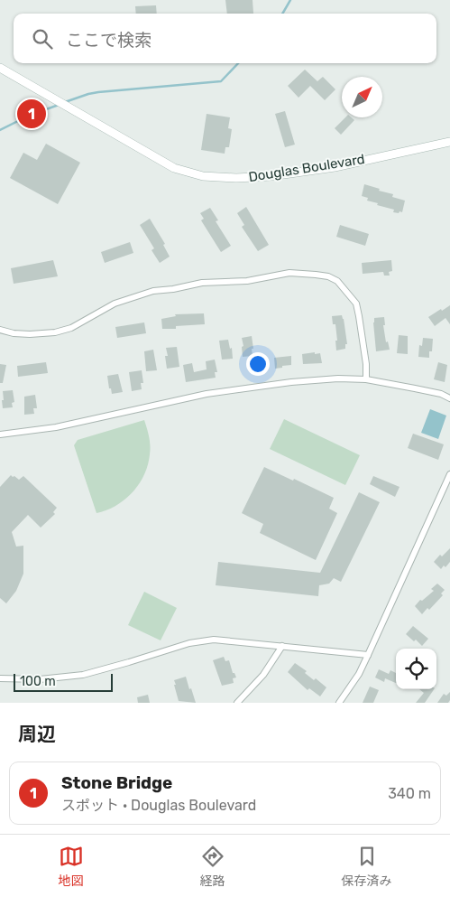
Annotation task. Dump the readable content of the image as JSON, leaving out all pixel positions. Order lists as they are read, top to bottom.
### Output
{
  "streets": {
    "street": ["Douglas Boulevard"]
  },
  "scale_bar": "100 m",
  "north": "top right",
  "page": {
    "search": "ここで検索",
    "pins": "1",
    "scale": "100 m",
    "heading": "周辺",
    "list": [
      {
        "mark": "1",
        "name": "Stone Bridge",
        "note": "スポット · Douglas Boulevard",
        "value": "340 m"
      }
    ],
    "nav": ["地図", "経路", "保存済み"]
  }
}
